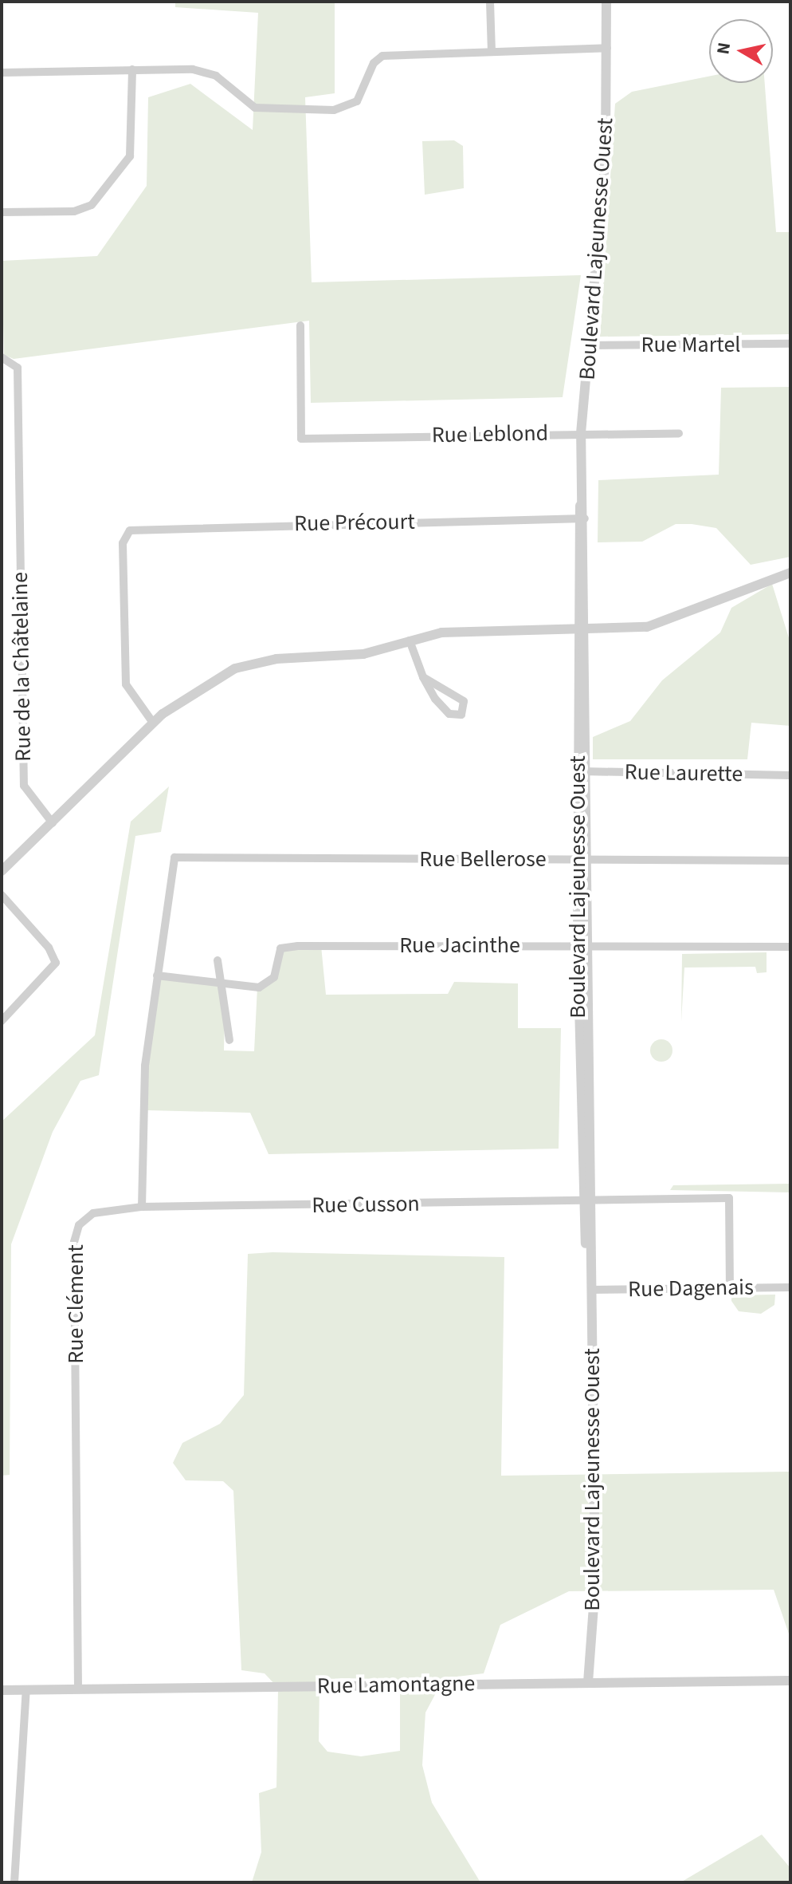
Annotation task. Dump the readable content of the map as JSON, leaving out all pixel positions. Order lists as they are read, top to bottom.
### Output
{
  "streets": {
    "street": [
      "Boulevard Lajeunesse Ouest",
      "Rue Martel",
      "Rue Leblond",
      "Rue Précourt",
      "Rue de la Châtelaine",
      "Rue Laurette",
      "Rue Bellerose",
      "Rue Jacinthe",
      "Rue Cusson",
      "Rue Dagenais",
      "Rue Clément",
      "Rue Lamontagne"
    ]
  },
  "crossings": [
    ["Boulevard Lajeunesse Ouest", "Rue Martel"],
    ["Boulevard Lajeunesse Ouest", "Rue Leblond"],
    ["Boulevard Lajeunesse Ouest", "Rue Précourt"],
    ["Boulevard Lajeunesse Ouest", "Rue Laurette"],
    ["Boulevard Lajeunesse Ouest", "Rue Bellerose"],
    ["Boulevard Lajeunesse Ouest", "Rue Jacinthe"],
    ["Boulevard Lajeunesse Ouest", "Rue Cusson"],
    ["Boulevard Lajeunesse Ouest", "Rue Dagenais"],
    ["Boulevard Lajeunesse Ouest", "Rue Lamontagne"],
    ["Rue Bellerose", "Rue Jacinthe"],
    ["Rue Cusson", "Rue Dagenais"],
    ["Rue Cusson", "Rue Clément"],
    ["Rue Clément", "Rue Lamontagne"]
  ],
  "north": "left"
}
